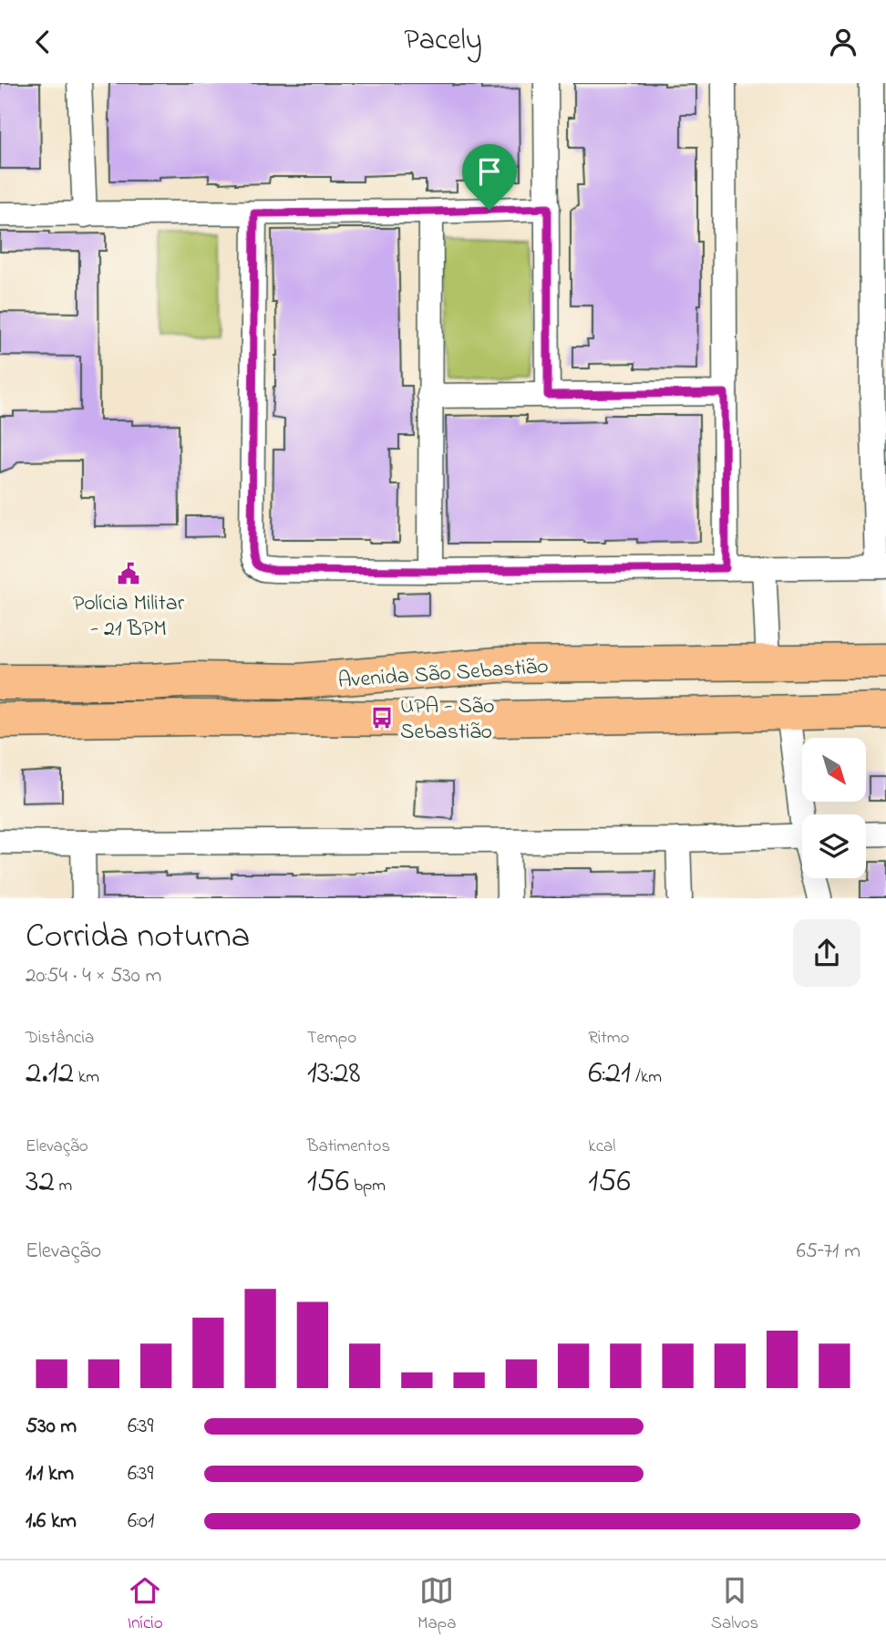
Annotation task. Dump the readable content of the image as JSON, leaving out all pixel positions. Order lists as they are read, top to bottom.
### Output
{
  "streets": {
    "main road": ["Avenida São Sebastião"]
  },
  "places": {
    "public building": ["Polícia Militar - 21 BPM"],
    "bus stop": ["UPA - São Sebastião"]
  },
  "north": "bottom right",
  "page": {
    "header": "Pacely",
    "heading": ["Corrida noturna", "20:54 · 4 × 530 m"],
    "stats": [
      ["Distância", "2.12 km"],
      ["Tempo", "13:28"],
      ["Ritmo", "6:21 /km"],
      ["Elevação", "32 m"],
      ["Batimentos", "156 bpm"],
      ["kcal", "156"]
    ],
    "chart": ["Elevação", "65–71 m"],
    "list": [
      {
        "name": "530 m",
        "note": "6:39"
      },
      {
        "name": "1.1 km",
        "note": "6:39"
      },
      {
        "name": "1.6 km",
        "note": "6:01"
      }
    ],
    "tabs": ["Início", "Mapa", "Salvos"]
  }
}
